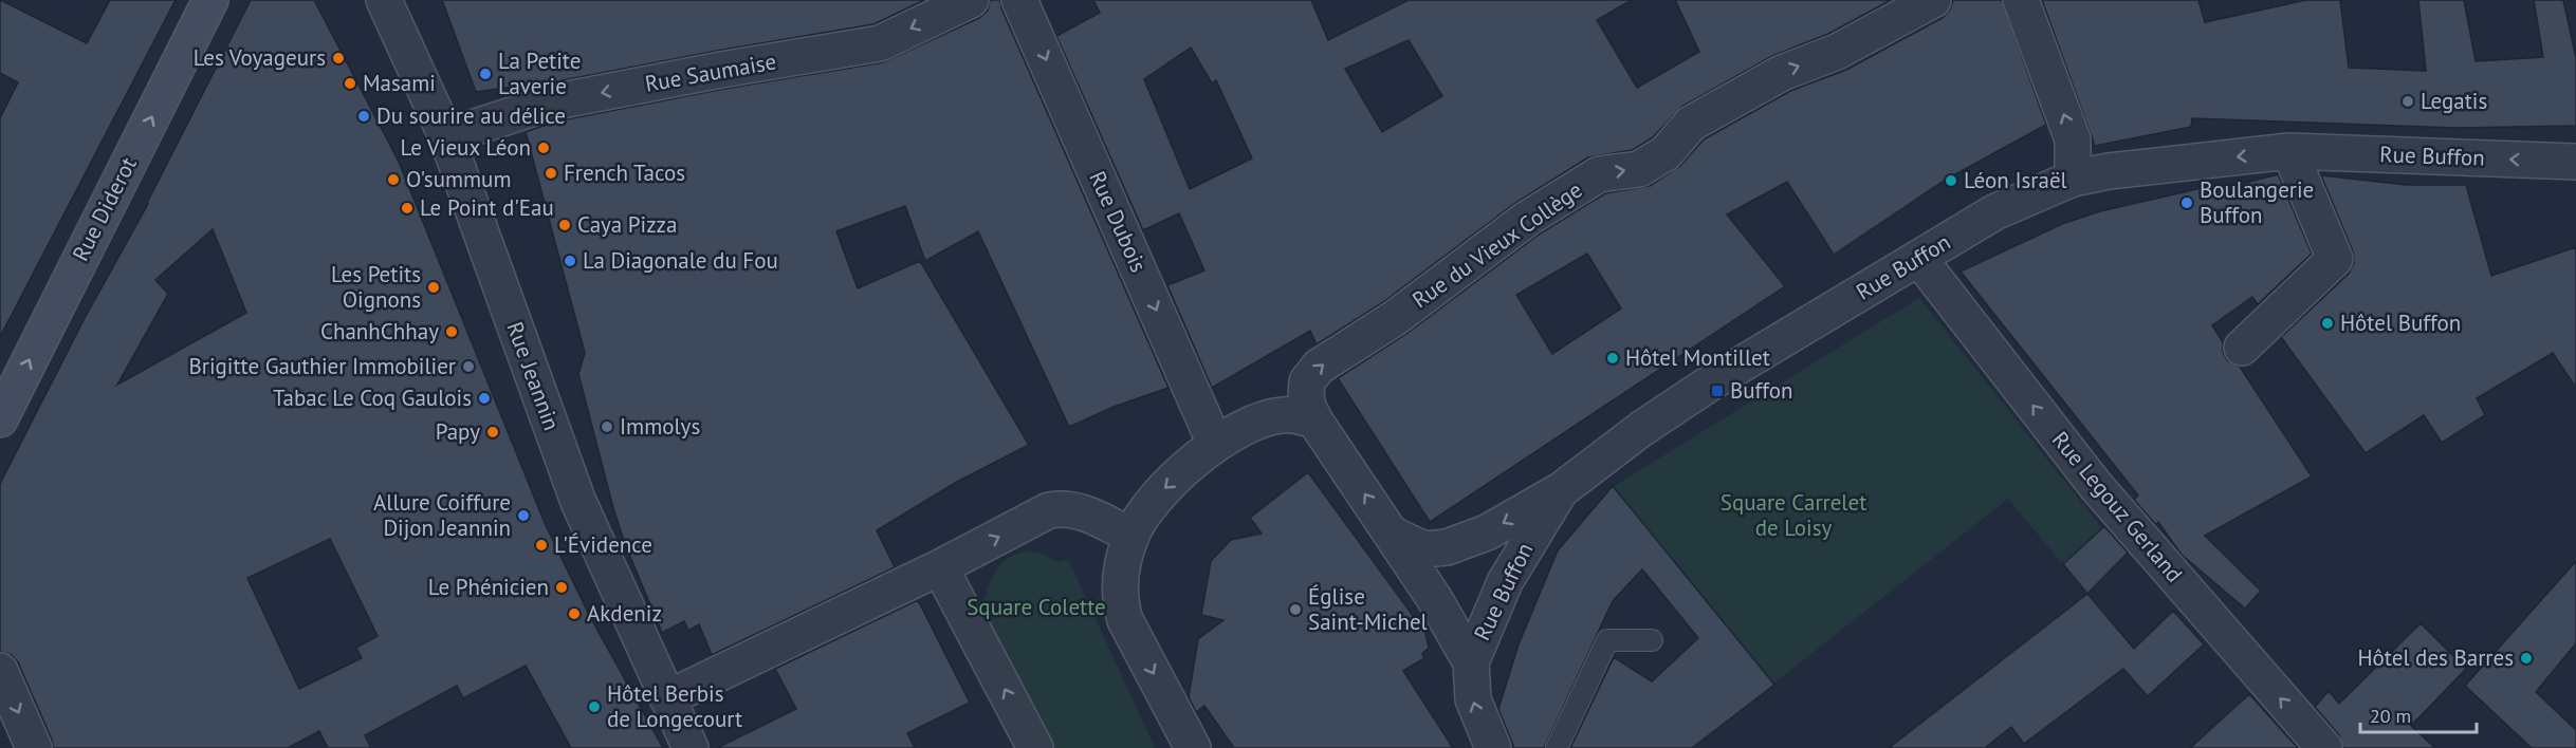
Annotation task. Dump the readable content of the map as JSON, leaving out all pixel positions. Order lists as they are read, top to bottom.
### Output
{
  "streets": {
    "street": [
      "Rue Saumaise",
      "Rue Buffon",
      "Rue Diderot",
      "Rue Dubois",
      "Rue du Vieux Collège",
      "Rue Jeannin",
      "Rue Legouz Gerland"
    ]
  },
  "crossings": [
    ["Rue Saumaise", "Rue Jeannin"],
    ["Rue Buffon", "Rue du Vieux Collège"],
    ["Rue Buffon", "Rue Legouz Gerland"]
  ],
  "one_way": [
    "Rue Saumaise",
    "Rue Buffon",
    "Rue Diderot",
    "Rue Dubois",
    "Rue du Vieux Collège",
    "Rue Legouz Gerland"
  ],
  "parks": ["Square Carrelet de Loisy", "Square Colette"],
  "places": {
    "other": [
      "Les Voyageurs",
      "La Petite Laverie",
      "Masami",
      "Legatis",
      "Du sourire au délice",
      "Le Vieux Léon",
      "French Tacos",
      "O'summum",
      "Léon Israël",
      "Boulangerie Buffon",
      "Le Point d'Eau",
      "Caya Pizza",
      "La Diagonale du Fou",
      "Les Petits Oignons",
      "Hôtel Buffon",
      "ChanhChhay",
      "Hôtel Montillet",
      "Brigitte Gauthier Immobilier",
      "Tabac Le Coq Gaulois",
      "Immolys",
      "Papy",
      "Allure Coiffure Dijon Jeannin",
      "L'Évidence",
      "Le Phénicien",
      "Église Saint-Michel",
      "Akdeniz",
      "Hôtel des Barres",
      "Hôtel Berbis de Longecourt"
    ],
    "transit": ["Buffon"]
  },
  "scale_bar": "20 m"
}
